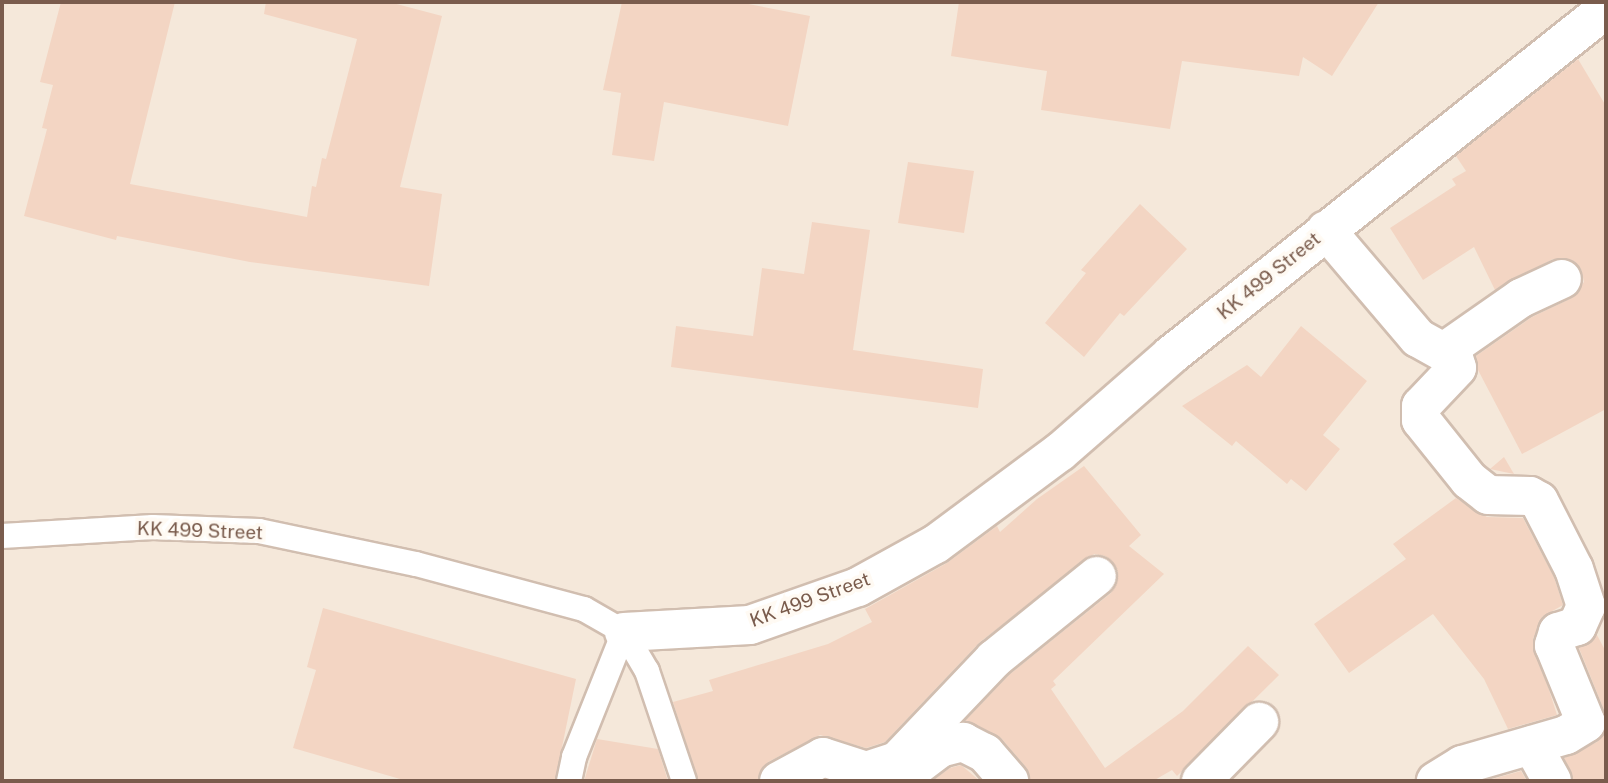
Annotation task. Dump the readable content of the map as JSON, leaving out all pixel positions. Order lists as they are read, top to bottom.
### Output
{
  "streets": {
    "street": ["KK 499 Street"]
  }
}
